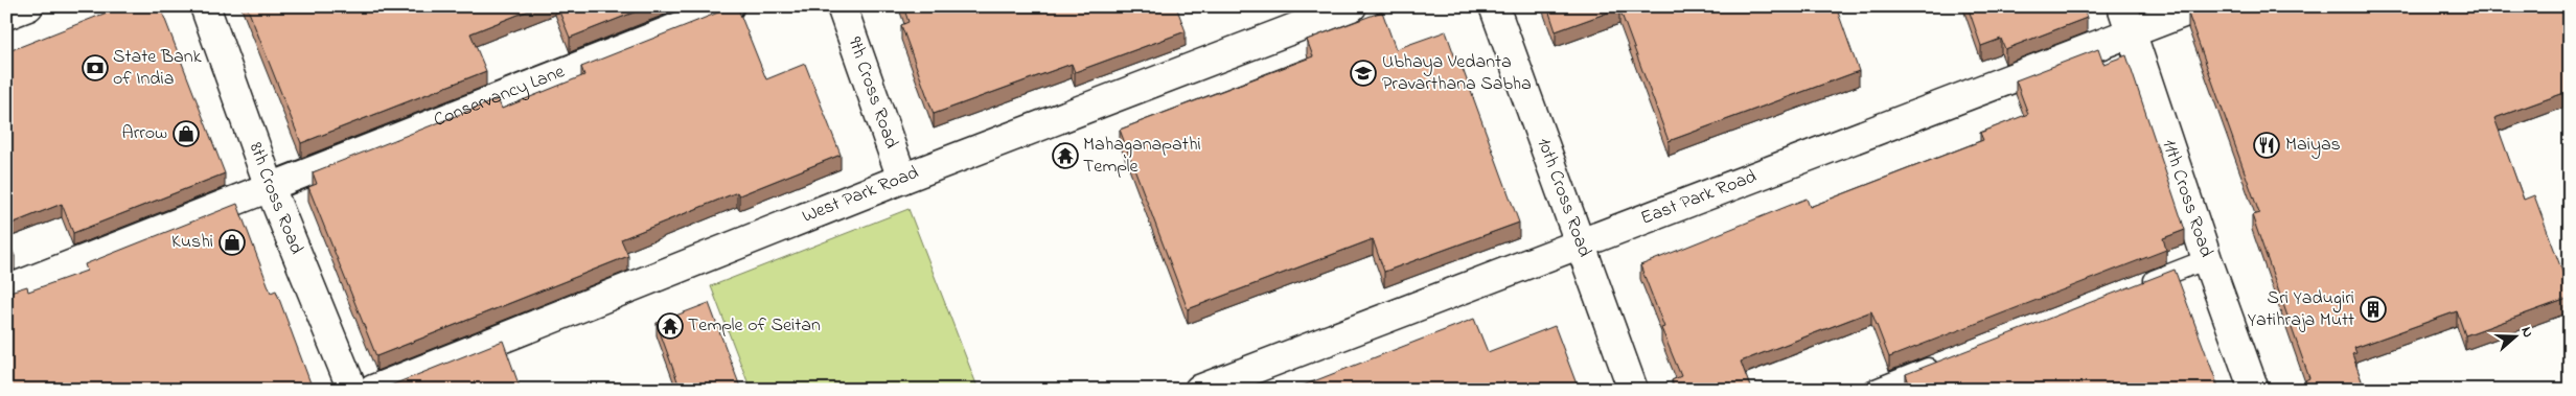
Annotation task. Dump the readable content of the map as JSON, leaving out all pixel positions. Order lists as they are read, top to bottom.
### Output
{
  "streets": {
    "street": [
      "9th Cross Road",
      "Conservancy Lane",
      "West Park Road",
      "8th Cross Road",
      "10th Cross Road",
      "11th Cross Road",
      "East Park Road"
    ]
  },
  "crossings": [
    ["9th Cross Road", "West Park Road"],
    ["Conservancy Lane", "8th Cross Road"],
    ["10th Cross Road", "East Park Road"],
    ["11th Cross Road", "East Park Road"]
  ],
  "places": {
    "bank": ["State Bank of India"],
    "school or university": ["Ubhaya Vedanta Pravarthana Sabha"],
    "shop": ["Arrow", "Kushi"],
    "restaurant": ["Maiyas"],
    "temple": ["Mahaganapathi Temple", "Temple of Seitan"],
    "building": ["Sri Yadugiri Yatihraja Mutt"]
  },
  "north": "right"
}
